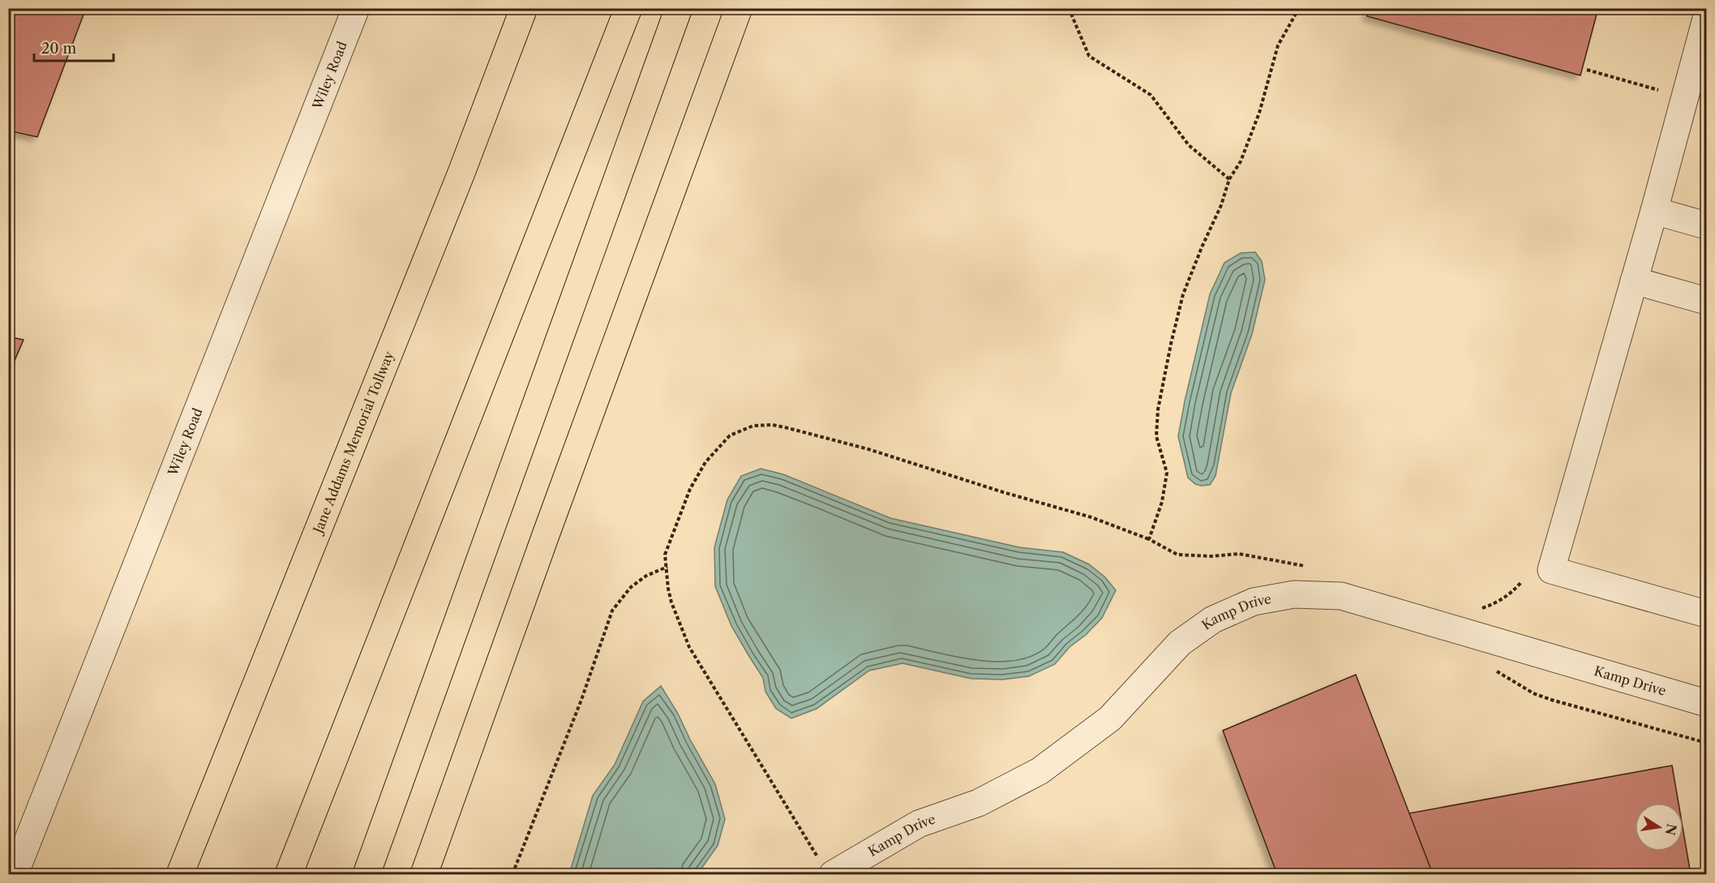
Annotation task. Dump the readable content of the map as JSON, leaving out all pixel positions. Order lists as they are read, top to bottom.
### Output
{
  "streets": {
    "highway": ["Jane Addams Memorial Tollway"],
    "street": ["Wiley Road", "Kamp Drive"]
  },
  "scale_bar": "20 m",
  "north": "right"
}
